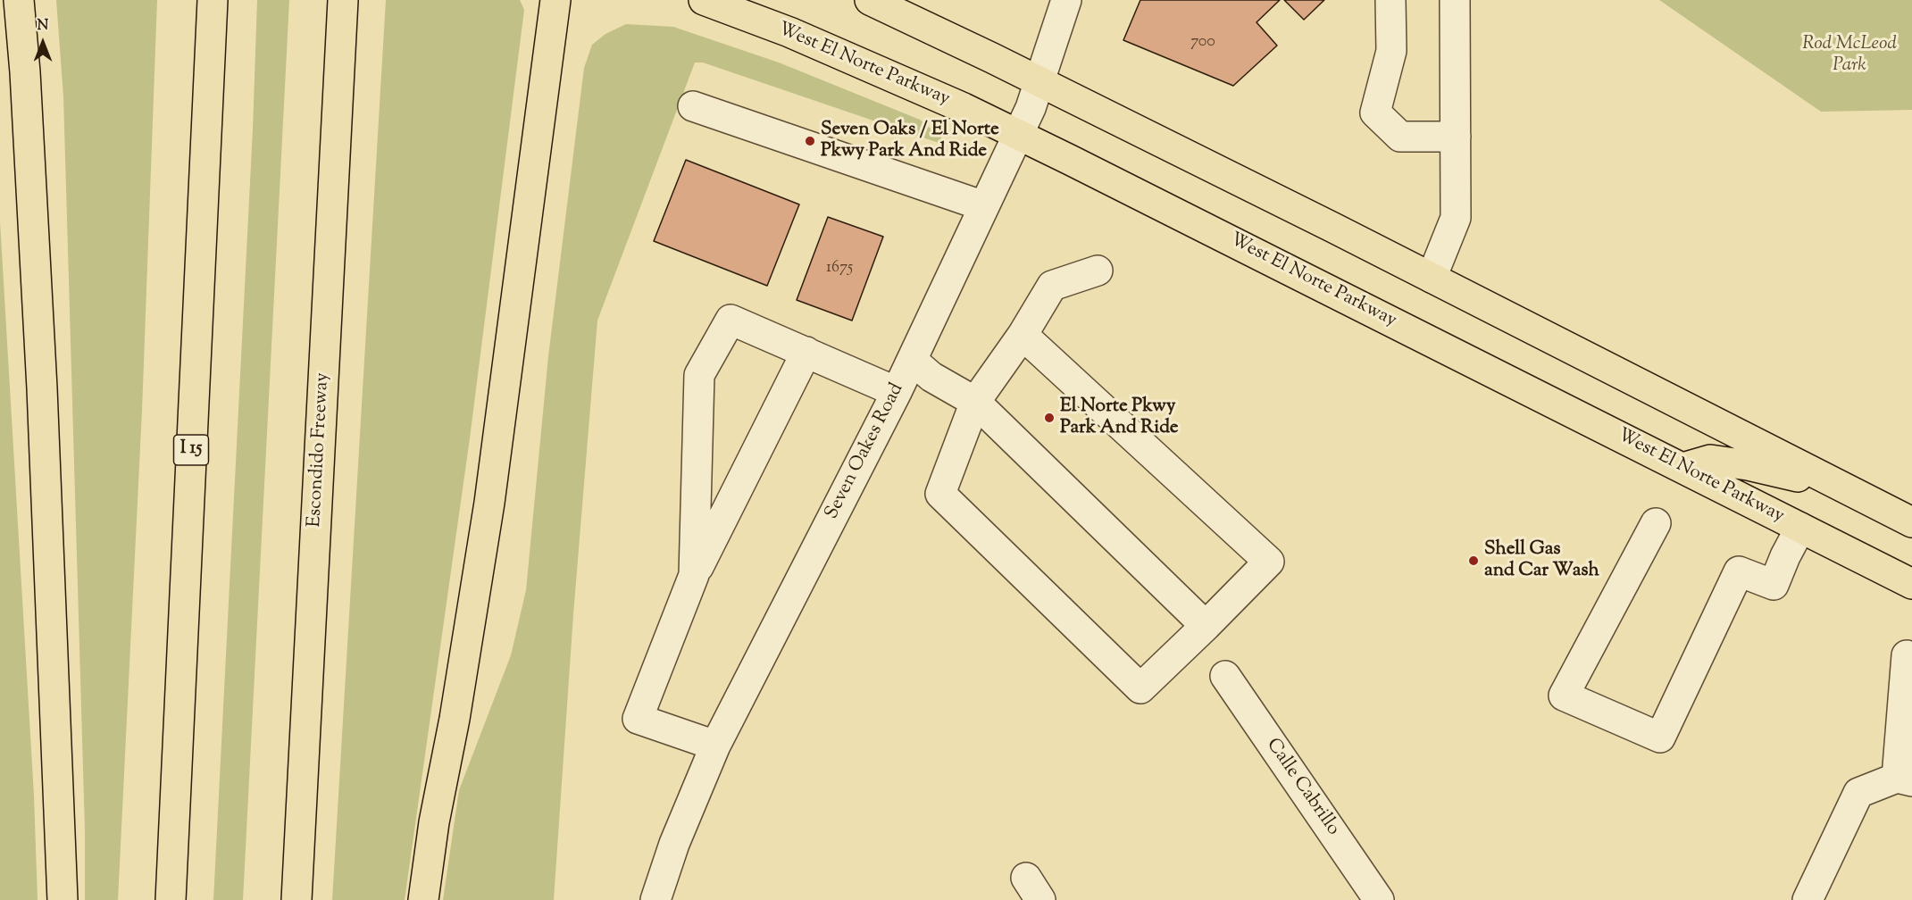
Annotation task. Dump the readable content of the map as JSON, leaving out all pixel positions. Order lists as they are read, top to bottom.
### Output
{
  "streets": {
    "main road": ["West El Norte Parkway", "I 15", "Escondido Freeway"],
    "street": ["Seven Oakes Road", "Calle Cabrillo"]
  },
  "crossings": [
    ["West El Norte Parkway", "Seven Oakes Road"]
  ],
  "parks": ["Rod McLeod Park"],
  "places": ["Seven Oaks / El Norte Pkwy Park And Ride", "El Norte Pkwy Park And Ride", "Shell Gas and Car Wash"],
  "house_numbers": ["700", "1675"],
  "north": "top"
}
